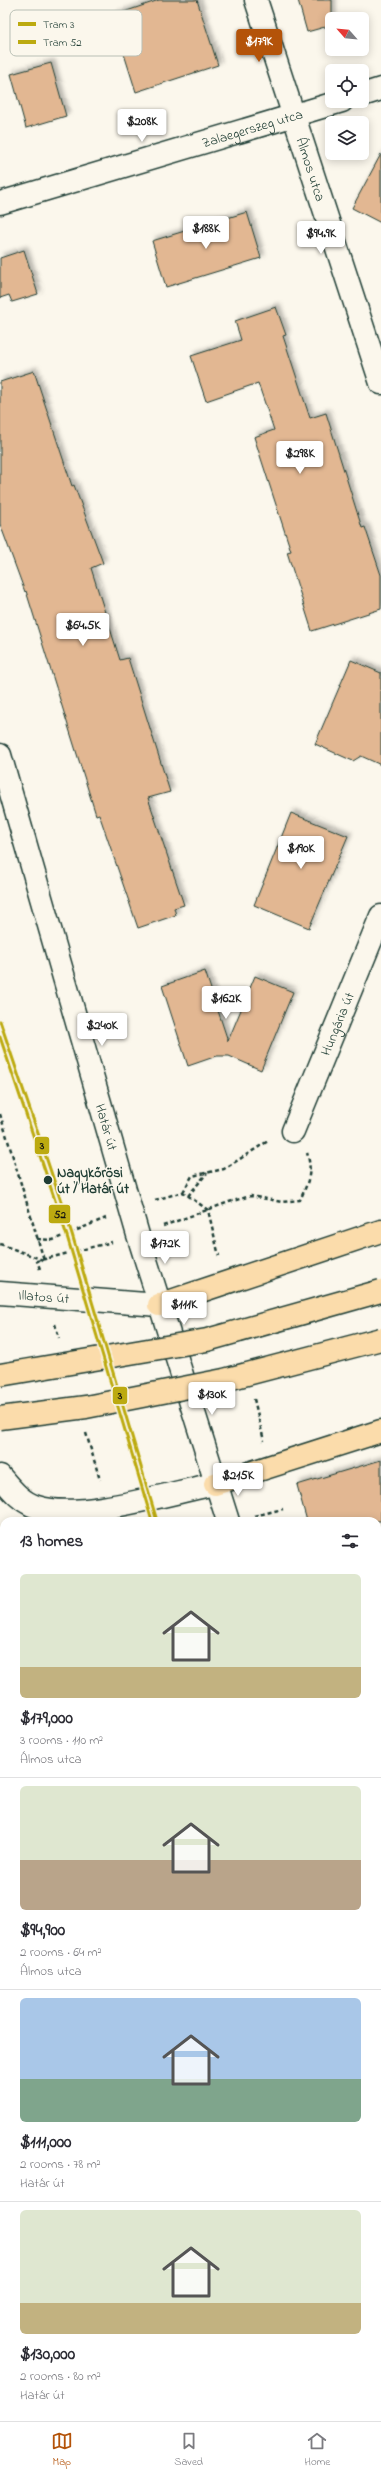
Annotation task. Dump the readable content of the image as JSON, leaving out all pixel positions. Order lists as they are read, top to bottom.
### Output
{
  "streets": {
    "street": [
      "Zalaegerszeg utca",
      "Álmos utca",
      "Hungária út",
      "Határ út",
      "Illatos út"
    ]
  },
  "crossings": [
    ["Zalaegerszeg utca", "Álmos utca"],
    ["Határ út", "Illatos út"]
  ],
  "places": ["Nagykőrösi út / Határ út"],
  "lines": ["tram line 3", "tram line 52"],
  "legend": ["Tram 3", "Tram 52"],
  "north": "top left",
  "page": {
    "price": [
      "$179K",
      "$208K",
      "$188K",
      "$94.9K",
      "$298K",
      "$64.5K",
      "$190K",
      "$162K",
      "$240K",
      "$172K",
      "$111K",
      "$130K",
      "$215K"
    ],
    "heading": "13 homes",
    "list": [
      {
        "name": "$179,000",
        "note": "3 rooms · 110 m² · Álmos utca"
      },
      {
        "name": "$94,900",
        "note": "2 rooms · 64 m² · Álmos utca"
      },
      {
        "name": "$111,000",
        "note": "2 rooms · 78 m² · Határ út"
      },
      {
        "name": "$130,000",
        "note": "2 rooms · 80 m² · Határ út"
      }
    ],
    "tabs": ["Map", "Saved", "Home"]
  }
}
